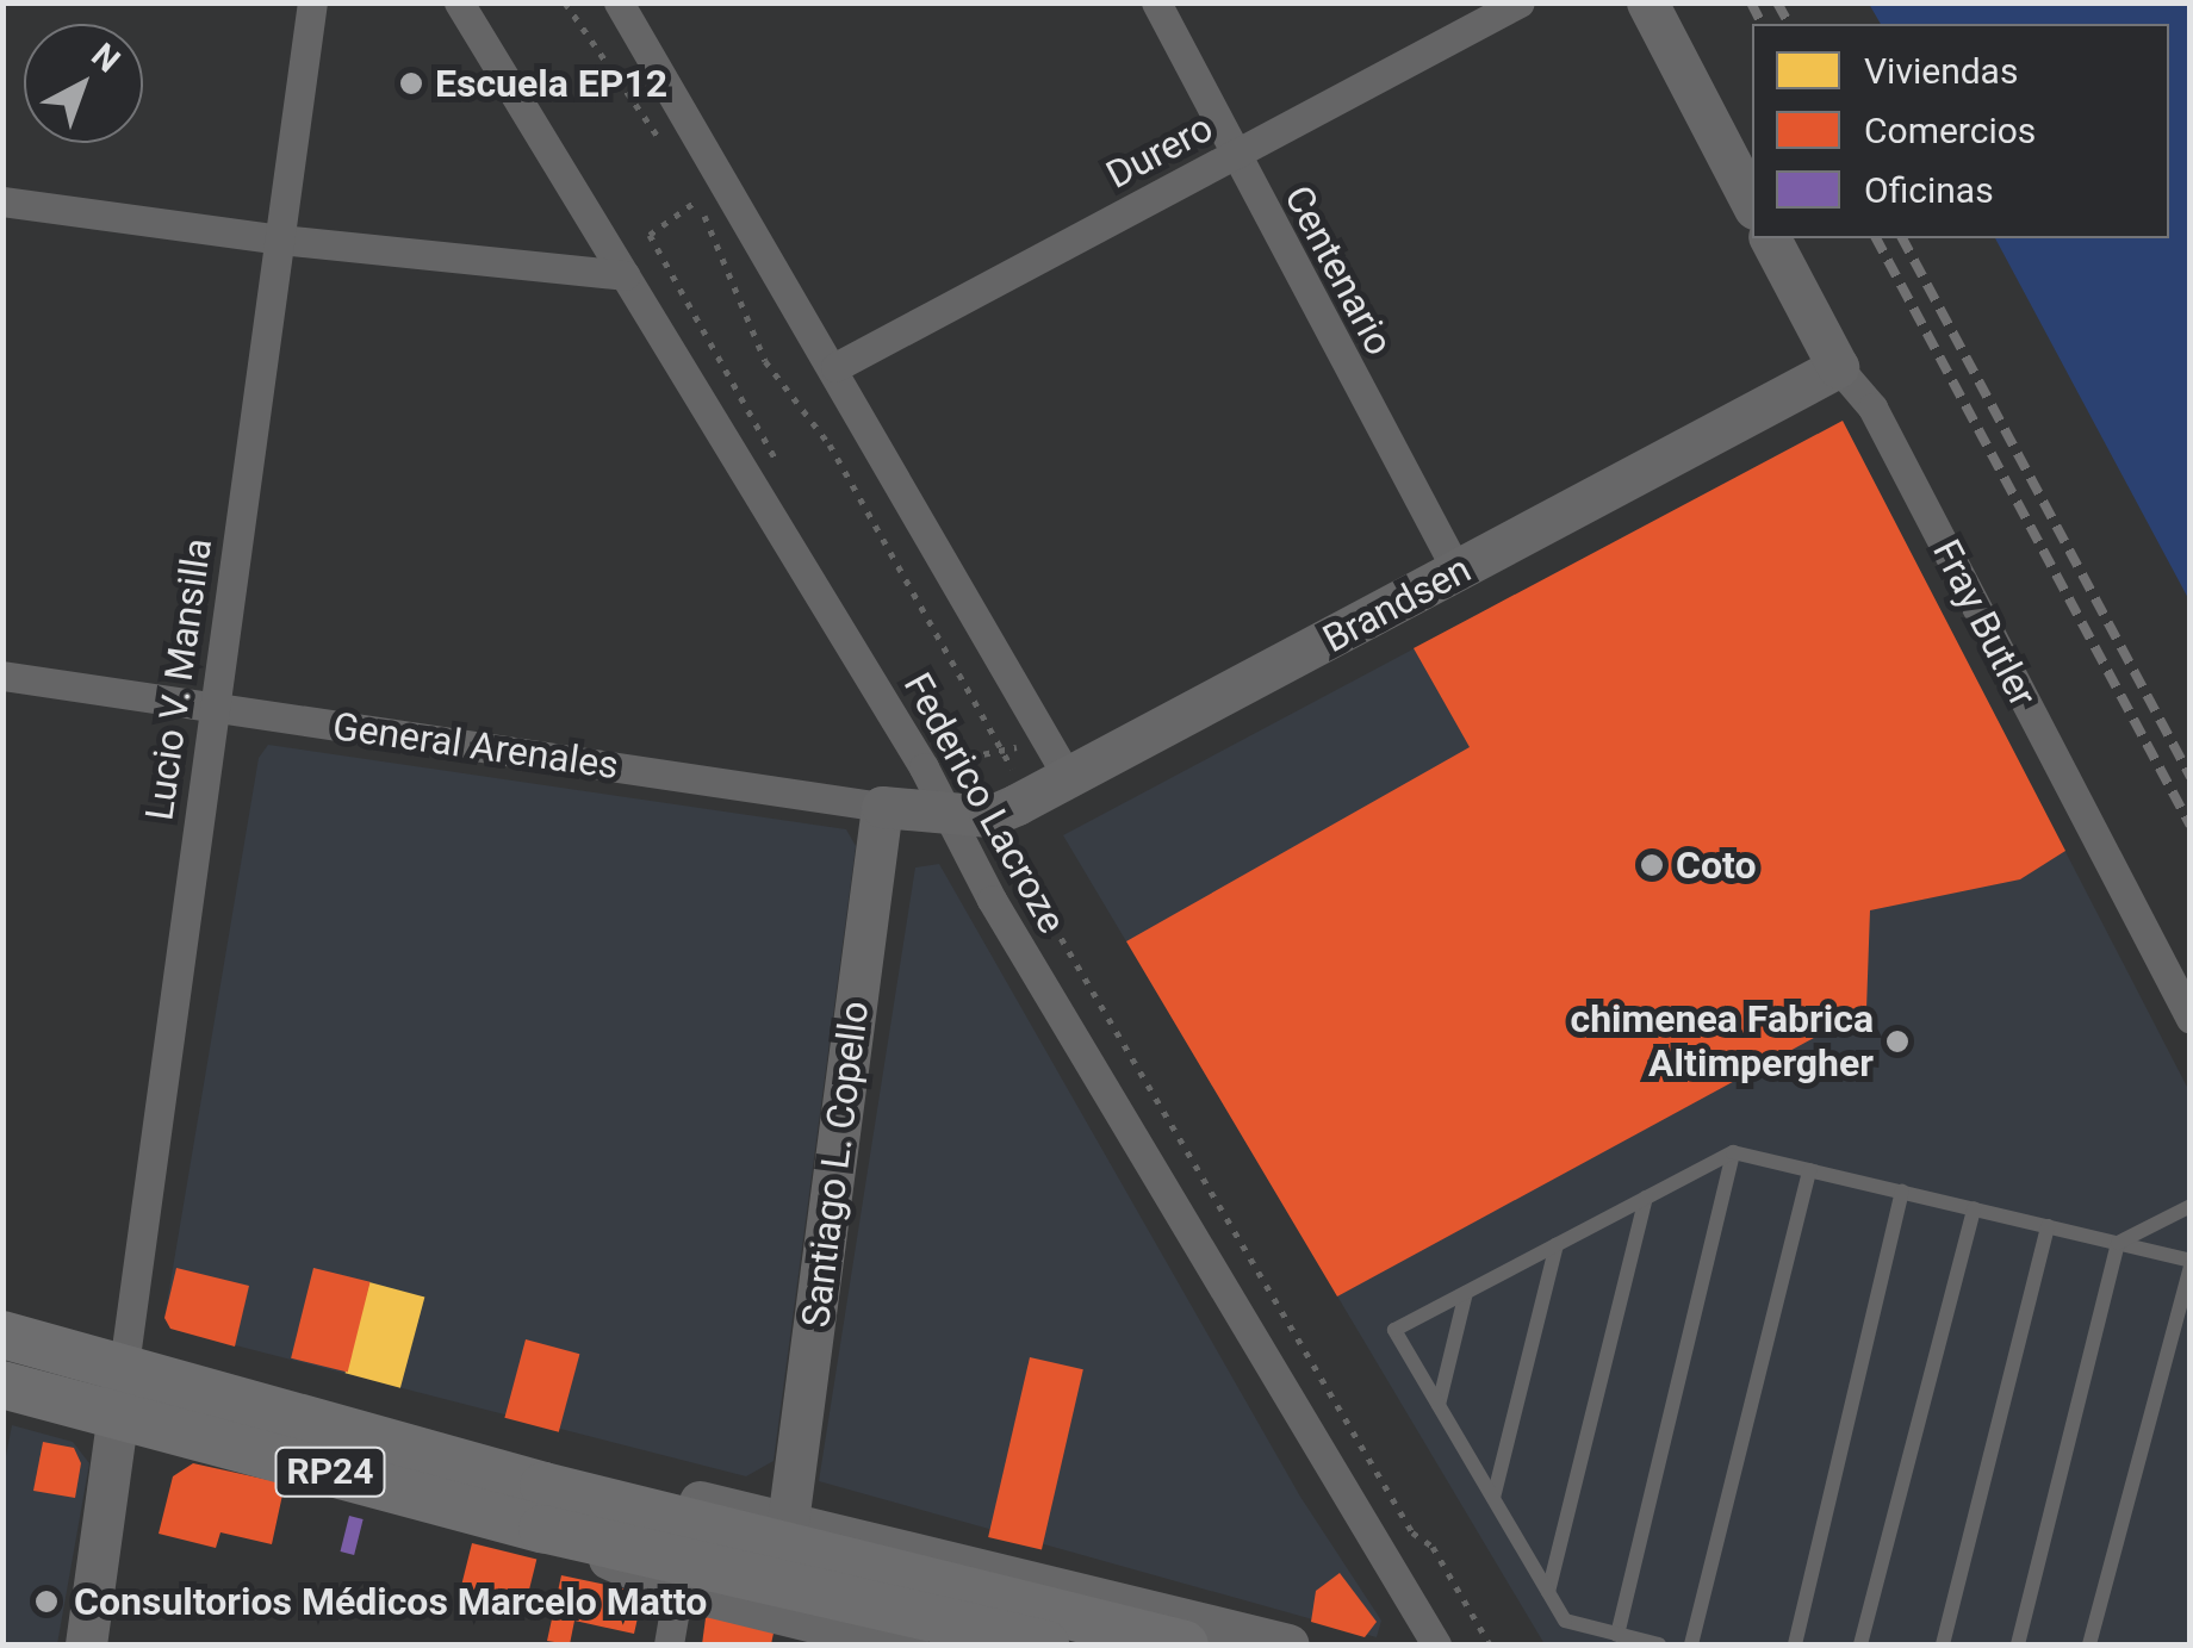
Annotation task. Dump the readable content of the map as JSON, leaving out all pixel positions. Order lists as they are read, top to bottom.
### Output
{
  "streets": {
    "main road": ["RP24"],
    "street": [
      "Durero",
      "Centenario",
      "Brandsen",
      "Fray Butler",
      "Lucio V. Mansilla",
      "General Arenales",
      "Federico Lacroze",
      "Santiago L. Copello"
    ]
  },
  "crossings": [
    ["Durero", "Centenario"],
    ["Centenario", "Brandsen"],
    ["Brandsen", "Fray Butler"],
    ["Brandsen", "General Arenales"],
    ["Brandsen", "Federico Lacroze"],
    ["Lucio V. Mansilla", "General Arenales"],
    ["Lucio V. Mansilla", "RP24"],
    ["General Arenales", "Federico Lacroze"],
    ["General Arenales", "Santiago L. Copello"]
  ],
  "places": [
    "Escuela EP12",
    "Coto",
    "chimenea Fabrica Altimpergher",
    "Consultorios Médicos Marcelo Matto"
  ],
  "legend": ["Viviendas", "Comercios", "Oficinas"],
  "north": "top right"
}
